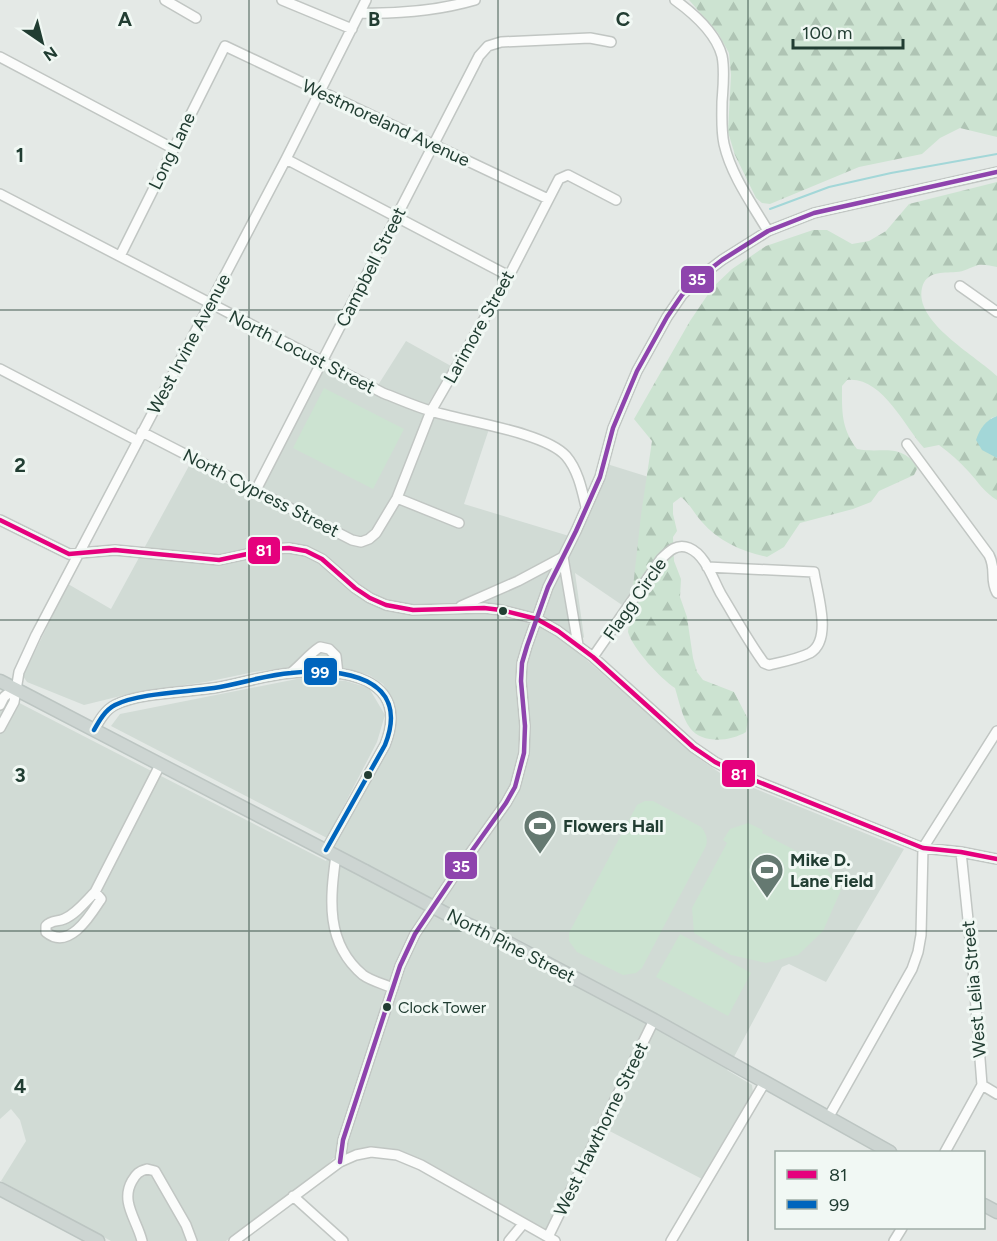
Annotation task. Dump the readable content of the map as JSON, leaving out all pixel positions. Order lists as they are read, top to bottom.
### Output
{
  "streets": {
    "main road": ["North Pine Street"],
    "street": [
      "Westmoreland Avenue",
      "Long Lane",
      "Campbell Street",
      "Larimore Street",
      "West Irvine Avenue",
      "North Locust Street",
      "North Cypress Street",
      "Flagg Circle",
      "West Lelia Street",
      "West Hawthorne Street"
    ]
  },
  "crossings": [
    ["Westmoreland Avenue", "Long Lane"],
    ["Westmoreland Avenue", "Campbell Street"],
    ["Westmoreland Avenue", "Larimore Street"],
    ["Westmoreland Avenue", "West Irvine Avenue"],
    ["Long Lane", "North Locust Street"],
    ["Campbell Street", "North Locust Street"],
    ["Campbell Street", "North Cypress Street"],
    ["Larimore Street", "North Locust Street"],
    ["Larimore Street", "North Cypress Street"],
    ["West Irvine Avenue", "North Locust Street"],
    ["West Irvine Avenue", "North Cypress Street"],
    ["West Irvine Avenue", "North Pine Street"],
    ["North Pine Street", "West Hawthorne Street"]
  ],
  "places": {
    "sports": ["Flowers Hall", "Mike D. Lane Field"],
    "other": ["Clock Tower"]
  },
  "lines": ["transit line 35", "transit line 81", "transit line 99"],
  "legend": ["81", "99"],
  "scale_bar": "100 m",
  "north": "bottom right",
  "grid": {
    "columns": ["A", "B", "C"],
    "rows": [
      "1",
      "2",
      "3",
      "4"
    ]
  }
}
